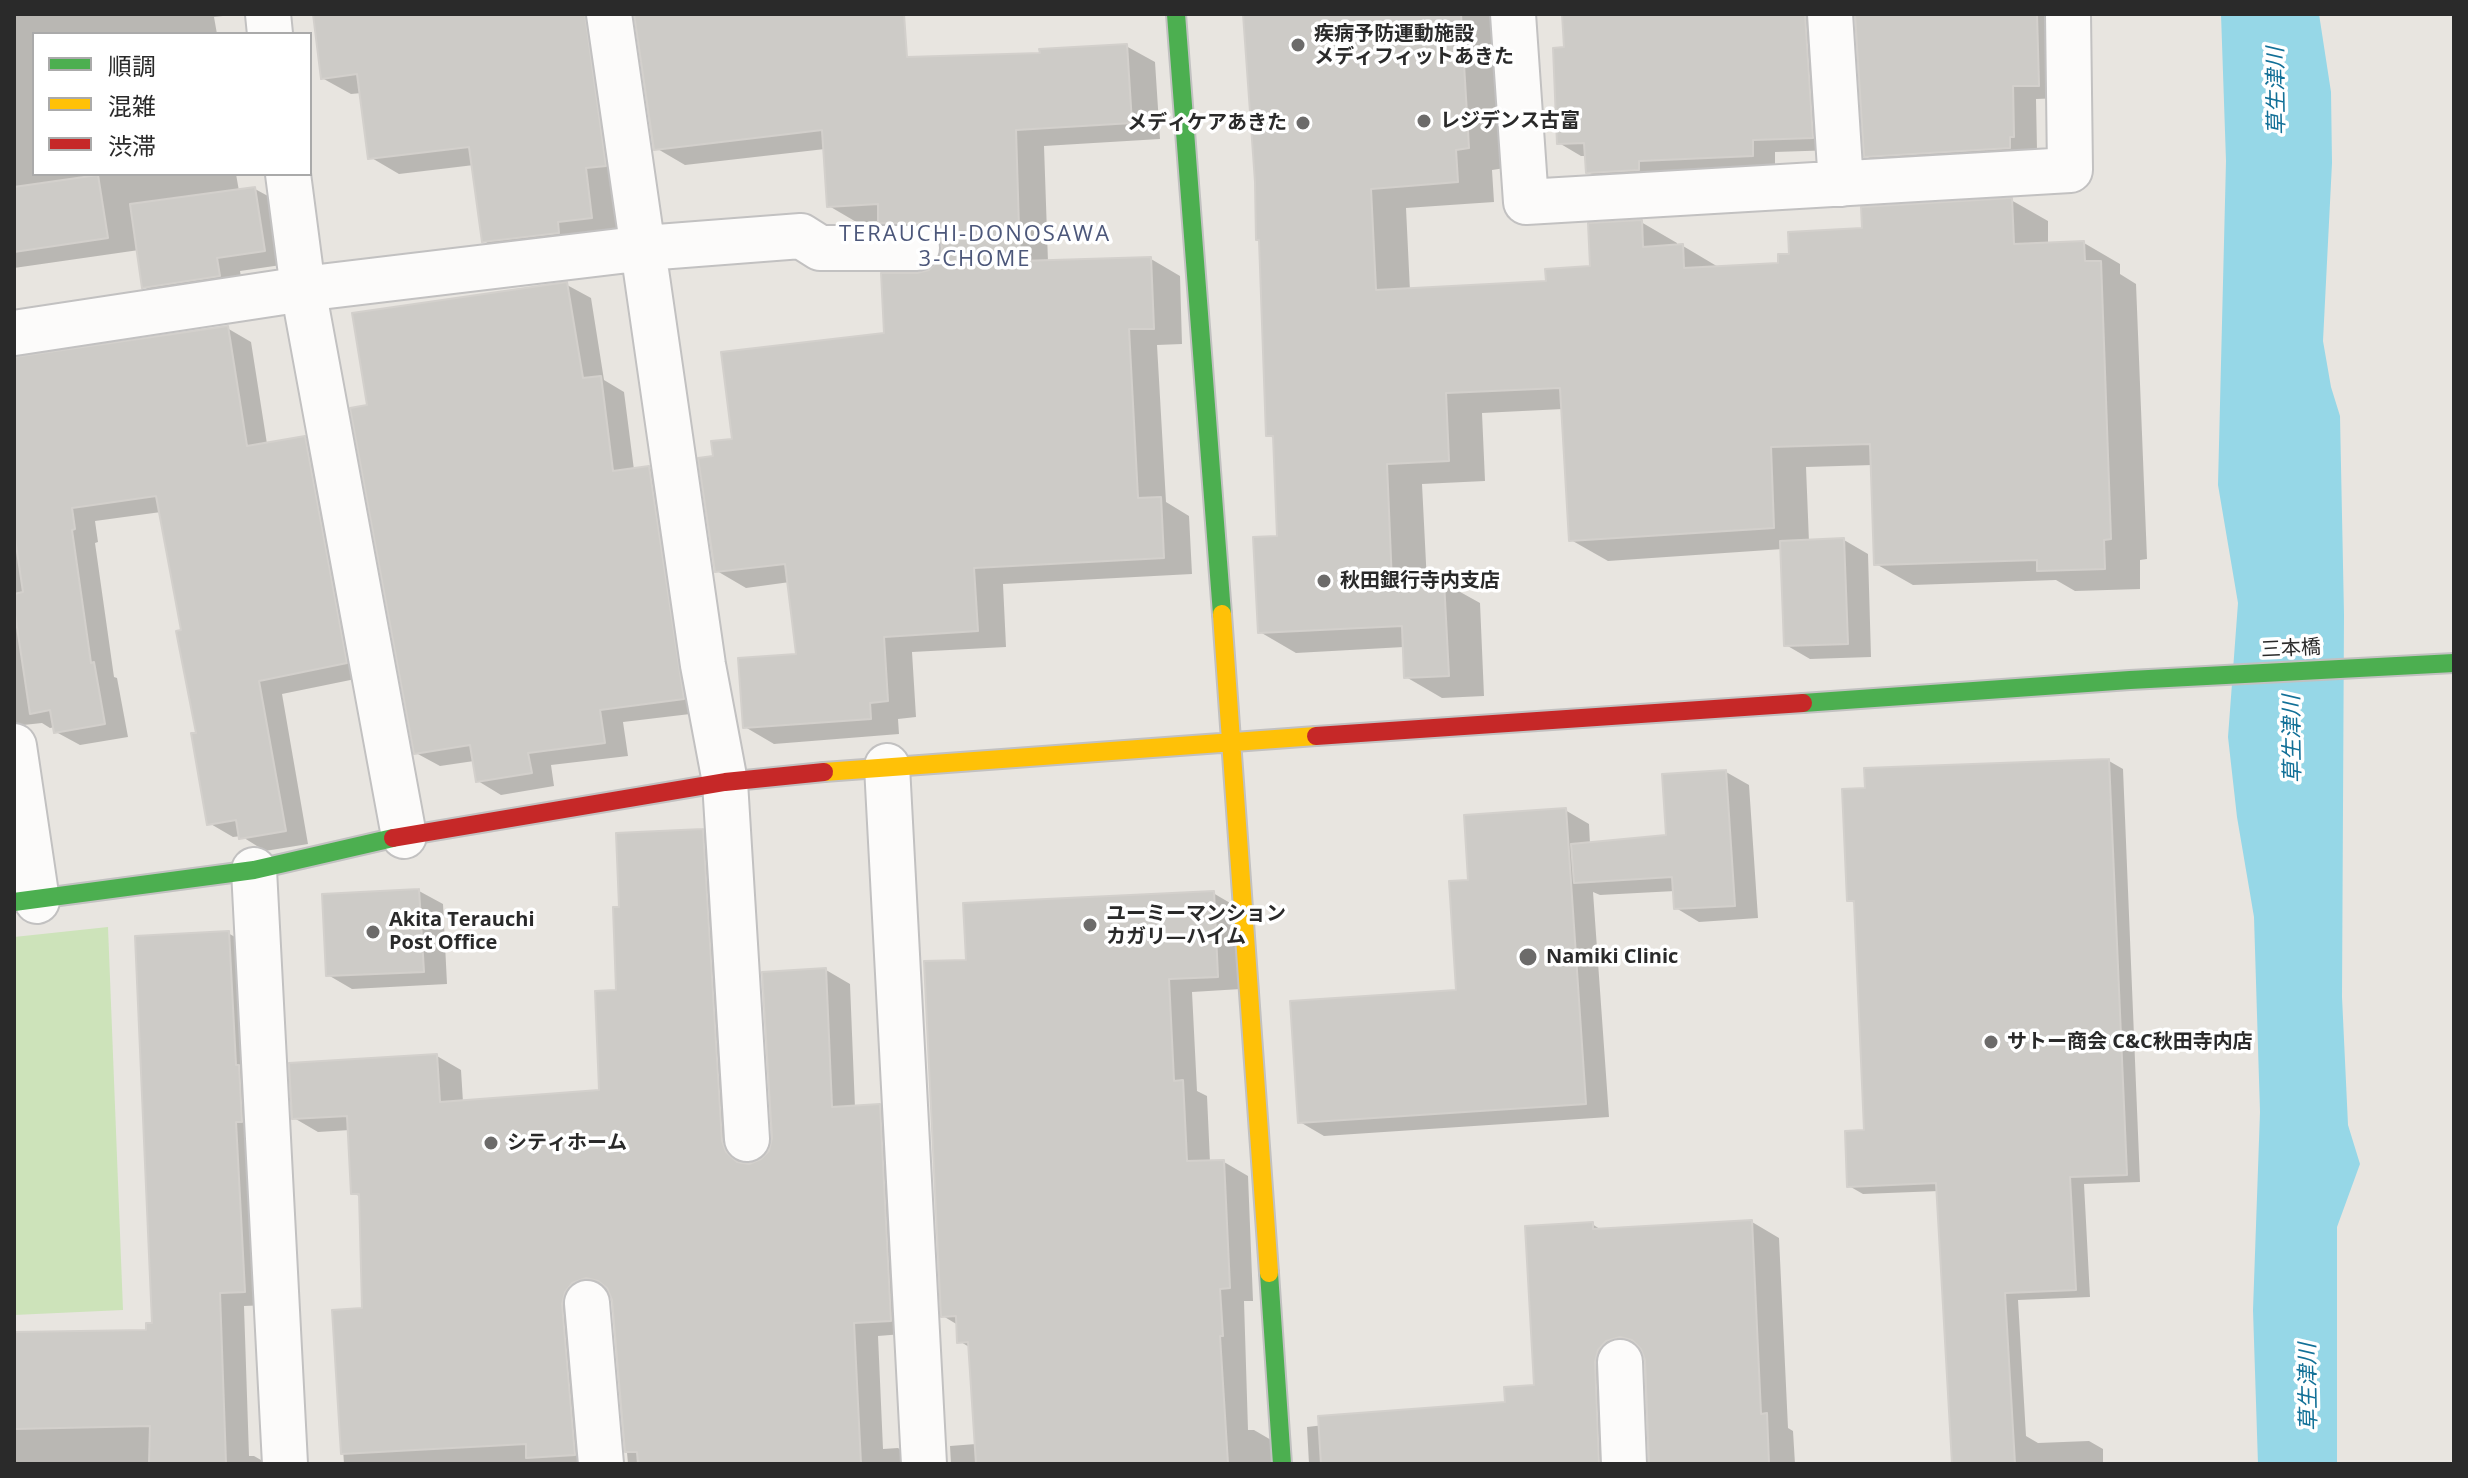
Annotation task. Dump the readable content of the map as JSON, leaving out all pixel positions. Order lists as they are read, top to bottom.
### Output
{
  "streets": {
    "street": ["三本橋"]
  },
  "districts": ["TERAUCHI-DONOSAWA 3-CHOME"],
  "water": ["草生津川"],
  "places": [
    "疾病予防運動施設 メディフィットあきた",
    "レジデンス古富",
    "メディケアあきた",
    "秋田銀行寺内支店",
    "ユーミーマンション カガリ―ハイム",
    "Akita Terauchi Post Office",
    "Namiki Clinic",
    "サトー商会 C&C秋田寺内店",
    "シティホーム"
  ],
  "legend": ["順調", "混雑", "渋滞"]
}
